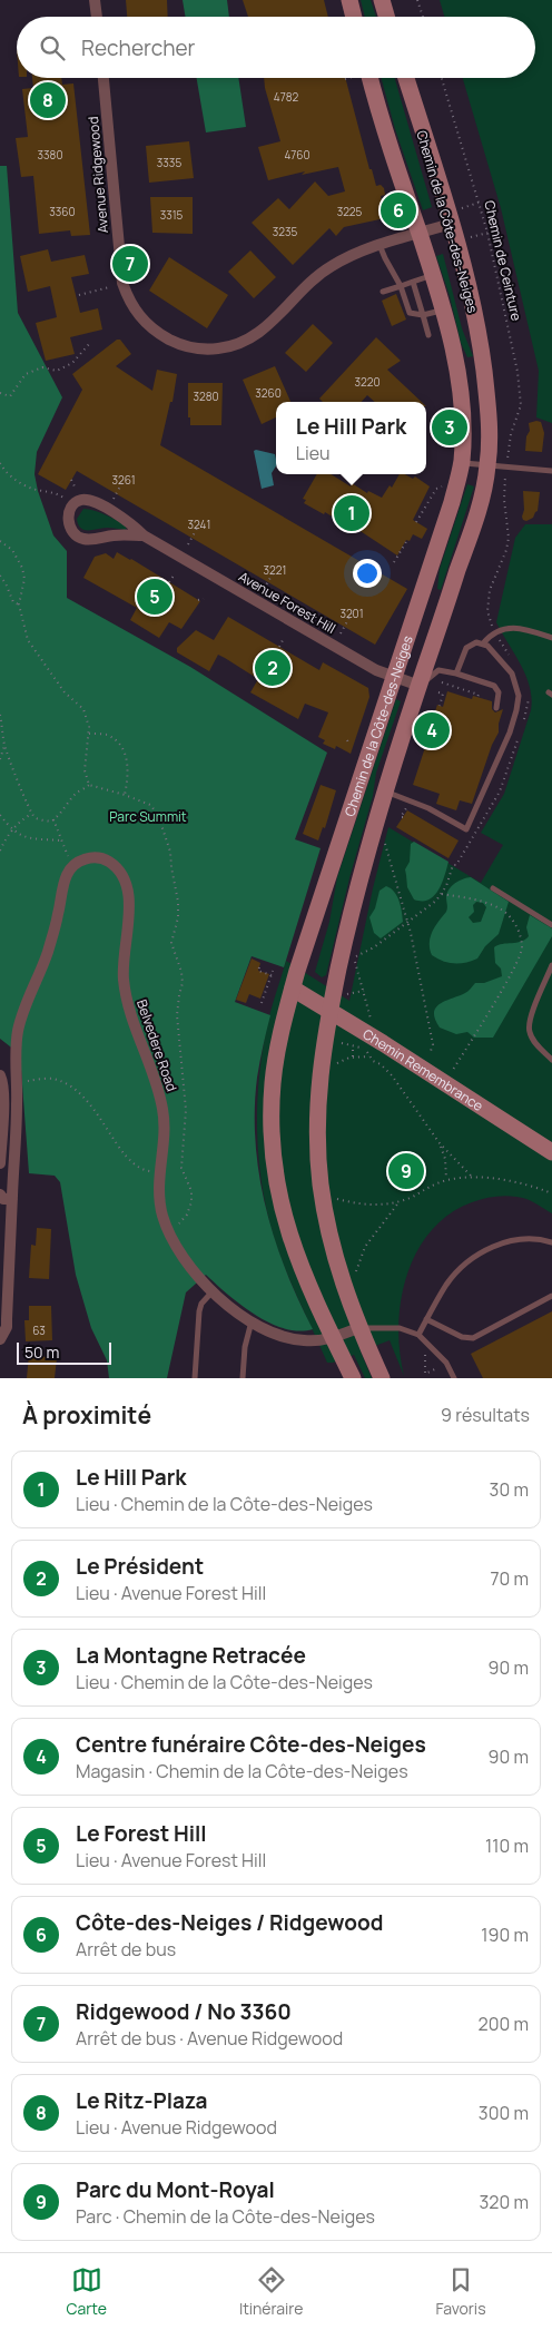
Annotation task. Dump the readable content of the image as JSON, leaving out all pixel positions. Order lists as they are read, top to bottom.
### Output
{
  "streets": {
    "main road": ["Chemin de la Côte-des-Neiges", "Chemin Remembrance"],
    "street": ["Avenue Ridgewood", "Avenue Forest Hill", "Belvedere Road"],
    "path": ["Chemin de Ceinture"]
  },
  "crossings": [
    ["Avenue Ridgewood", "Chemin de la Côte-des-Neiges"],
    ["Chemin de la Côte-des-Neiges", "Avenue Forest Hill"],
    ["Chemin de la Côte-des-Neiges", "Belvedere Road"],
    ["Chemin de la Côte-des-Neiges", "Chemin Remembrance"]
  ],
  "parks": ["Parc Summit"],
  "house_numbers": [
    "4782",
    "3380",
    "4760",
    "3335",
    "3360",
    "3225",
    "3315",
    "3235",
    "3220",
    "3260",
    "3280",
    "3261",
    "3241",
    "3221",
    "3201",
    "63"
  ],
  "scale_bar": "50 m",
  "page": {
    "search": "Rechercher",
    "pins": [
      "8",
      "6",
      "7",
      "3",
      "1",
      "5",
      "2",
      "4",
      "9"
    ],
    "popup": ["Le Hill Park", "Lieu"],
    "scale": "50 m",
    "heading": ["À proximité", "9 résultats"],
    "list": [
      {
        "mark": "1",
        "name": "Le Hill Park",
        "note": "Lieu · Chemin de la Côte-des-Neiges",
        "value": "30 m"
      },
      {
        "mark": "2",
        "name": "Le Président",
        "note": "Lieu · Avenue Forest Hill",
        "value": "70 m"
      },
      {
        "mark": "3",
        "name": "La Montagne Retracée",
        "note": "Lieu · Chemin de la Côte-des-Neiges",
        "value": "90 m"
      },
      {
        "mark": "4",
        "name": "Centre funéraire Côte-des-Neiges",
        "note": "Magasin · Chemin de la Côte-des-Neiges",
        "value": "90 m"
      },
      {
        "mark": "5",
        "name": "Le Forest Hill",
        "note": "Lieu · Avenue Forest Hill",
        "value": "110 m"
      },
      {
        "mark": "6",
        "name": "Côte-des-Neiges / Ridgewood",
        "note": "Arrêt de bus",
        "value": "190 m"
      },
      {
        "mark": "7",
        "name": "Ridgewood / No 3360",
        "note": "Arrêt de bus · Avenue Ridgewood",
        "value": "200 m"
      },
      {
        "mark": "8",
        "name": "Le Ritz-Plaza",
        "note": "Lieu · Avenue Ridgewood",
        "value": "300 m"
      },
      {
        "mark": "9",
        "name": "Parc du Mont-Royal",
        "note": "Parc · Chemin de la Côte-des-Neiges",
        "value": "320 m"
      }
    ],
    "nav": ["Carte", "Itinéraire", "Favoris"]
  }
}
